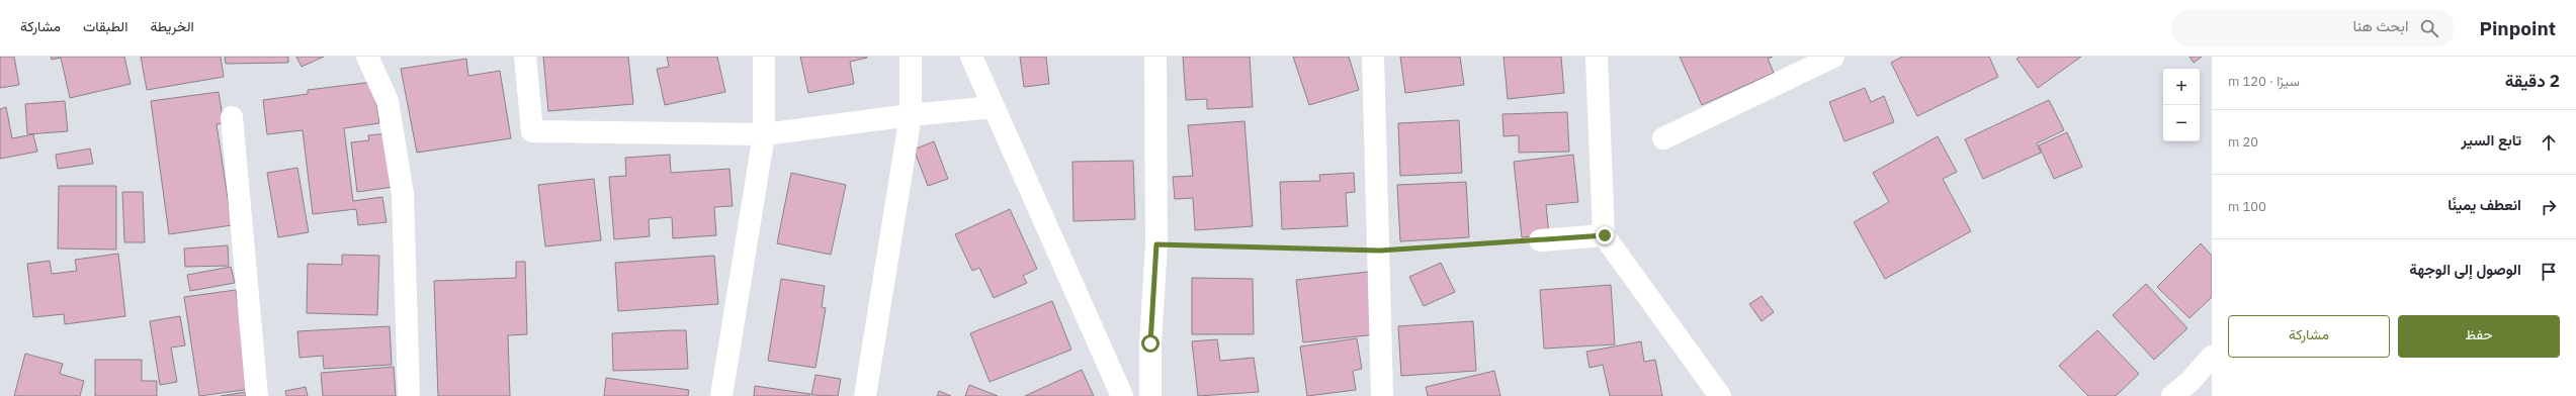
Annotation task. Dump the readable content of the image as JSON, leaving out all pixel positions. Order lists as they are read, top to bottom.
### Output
{
  "page": {
    "header": "Pinpoint",
    "search": "ابحث هنا",
    "nav": ["الخريطة", "الطبقات", "مشاركة"],
    "heading": ["2 دقيقة", "سيرًا · 120 m"],
    "map_buttons": ["+", "−"],
    "list": [
      ["تابع السير", "20 m"],
      ["انعطف يمينًا", "100 m"],
      "الوصول إلى الوجهة"
    ],
    "buttons": ["حفظ", "مشاركة"]
  }
}
